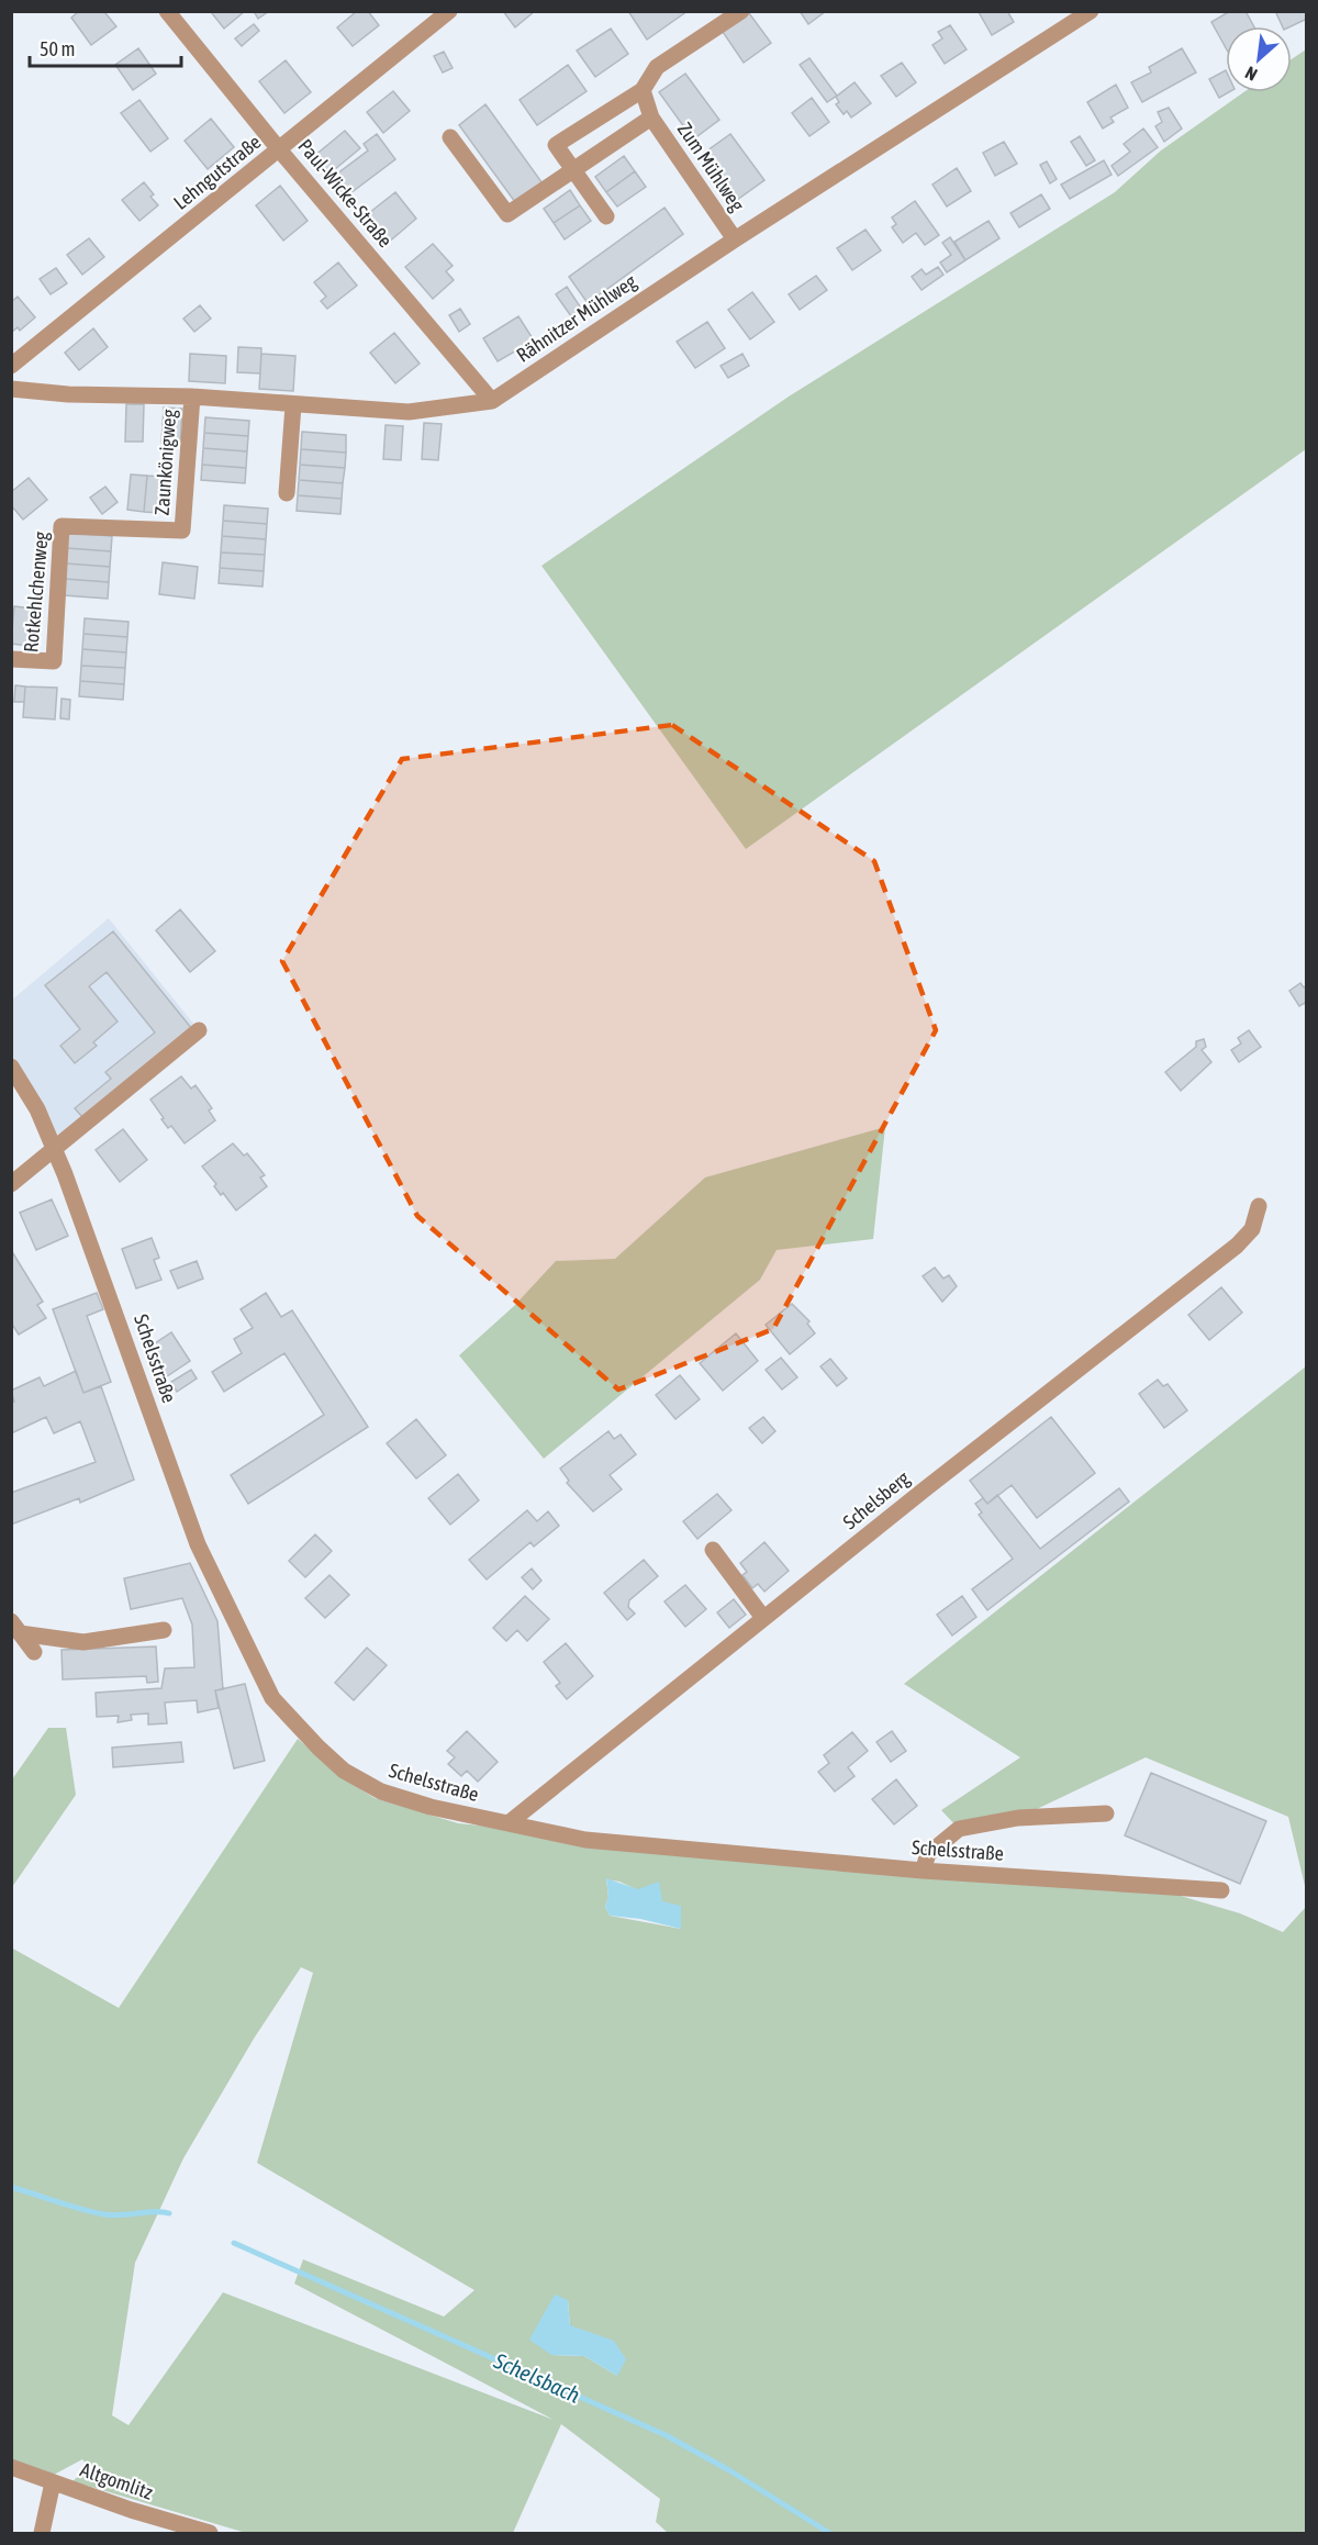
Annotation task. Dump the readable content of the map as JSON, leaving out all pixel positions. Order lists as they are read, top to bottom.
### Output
{
  "streets": {
    "street": [
      "Zum Mühlweg",
      "Lehngutstraße",
      "Paul-Wicke-Straße",
      "Rähnitzer Mühlweg",
      "Zaunkönigweg",
      "Rotkehlchenweg",
      "Schelsstraße",
      "Schelsberg",
      "Altgomlitz"
    ]
  },
  "crossings": [
    ["Zum Mühlweg", "Rähnitzer Mühlweg"],
    ["Lehngutstraße", "Paul-Wicke-Straße"],
    ["Paul-Wicke-Straße", "Rähnitzer Mühlweg"],
    ["Rähnitzer Mühlweg", "Zaunkönigweg"],
    ["Zaunkönigweg", "Rotkehlchenweg"],
    ["Schelsstraße", "Schelsberg"]
  ],
  "water": ["Schelsbach"],
  "scale_bar": "50 m",
  "north": "bottom left"
}
